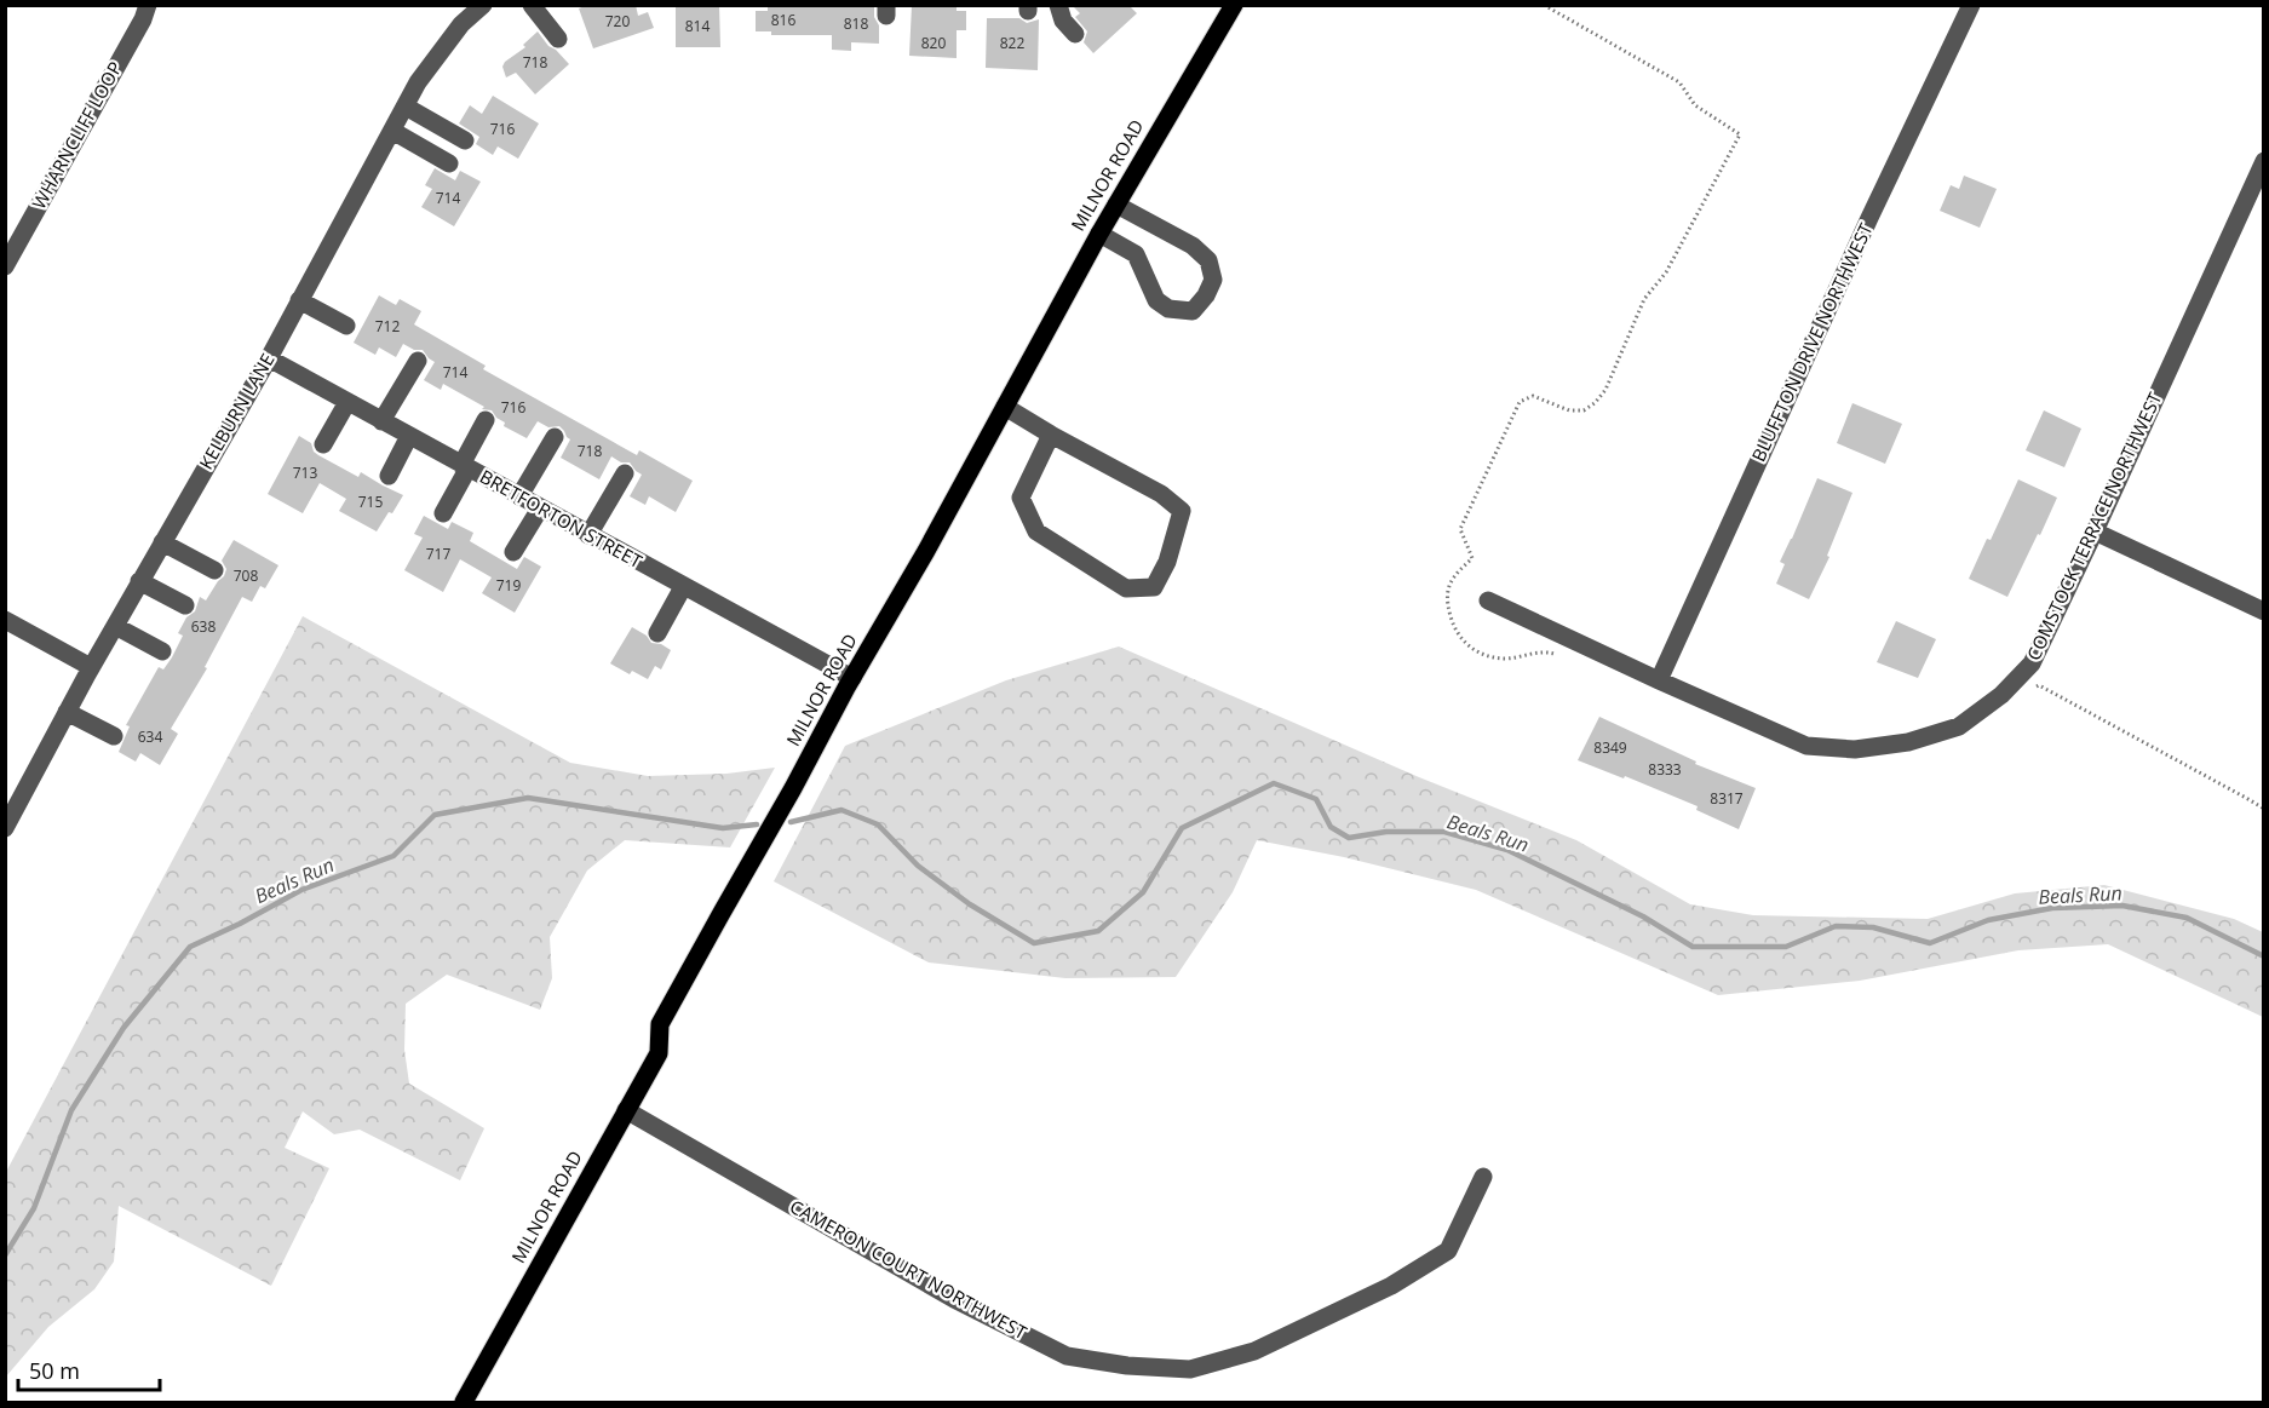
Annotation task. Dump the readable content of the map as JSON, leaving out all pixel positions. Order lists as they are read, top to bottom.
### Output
{
  "streets": {
    "main road": ["MILNOR ROAD"],
    "street": [
      "WHARNCLIFF LOOP",
      "BLUFFTON DRIVE NORTHWEST",
      "KELBURN LANE",
      "BRETFORTON STREET",
      "COMSTOCK TERRACE NORTHWEST",
      "CAMERON COURT NORTHWEST"
    ]
  },
  "crossings": [
    ["MILNOR ROAD", "BRETFORTON STREET"],
    ["MILNOR ROAD", "CAMERON COURT NORTHWEST"],
    ["BLUFFTON DRIVE NORTHWEST", "COMSTOCK TERRACE NORTHWEST"],
    ["KELBURN LANE", "BRETFORTON STREET"]
  ],
  "water": ["Beals Run"],
  "house_numbers": [
    "816",
    "720",
    "818",
    "814",
    "820",
    "822",
    "718",
    "716",
    "714",
    "712",
    "714",
    "716",
    "718",
    "713",
    "715",
    "717",
    "708",
    "719",
    "638",
    "634",
    "8349",
    "8333",
    "8317"
  ],
  "scale_bar": "50 m"
}
